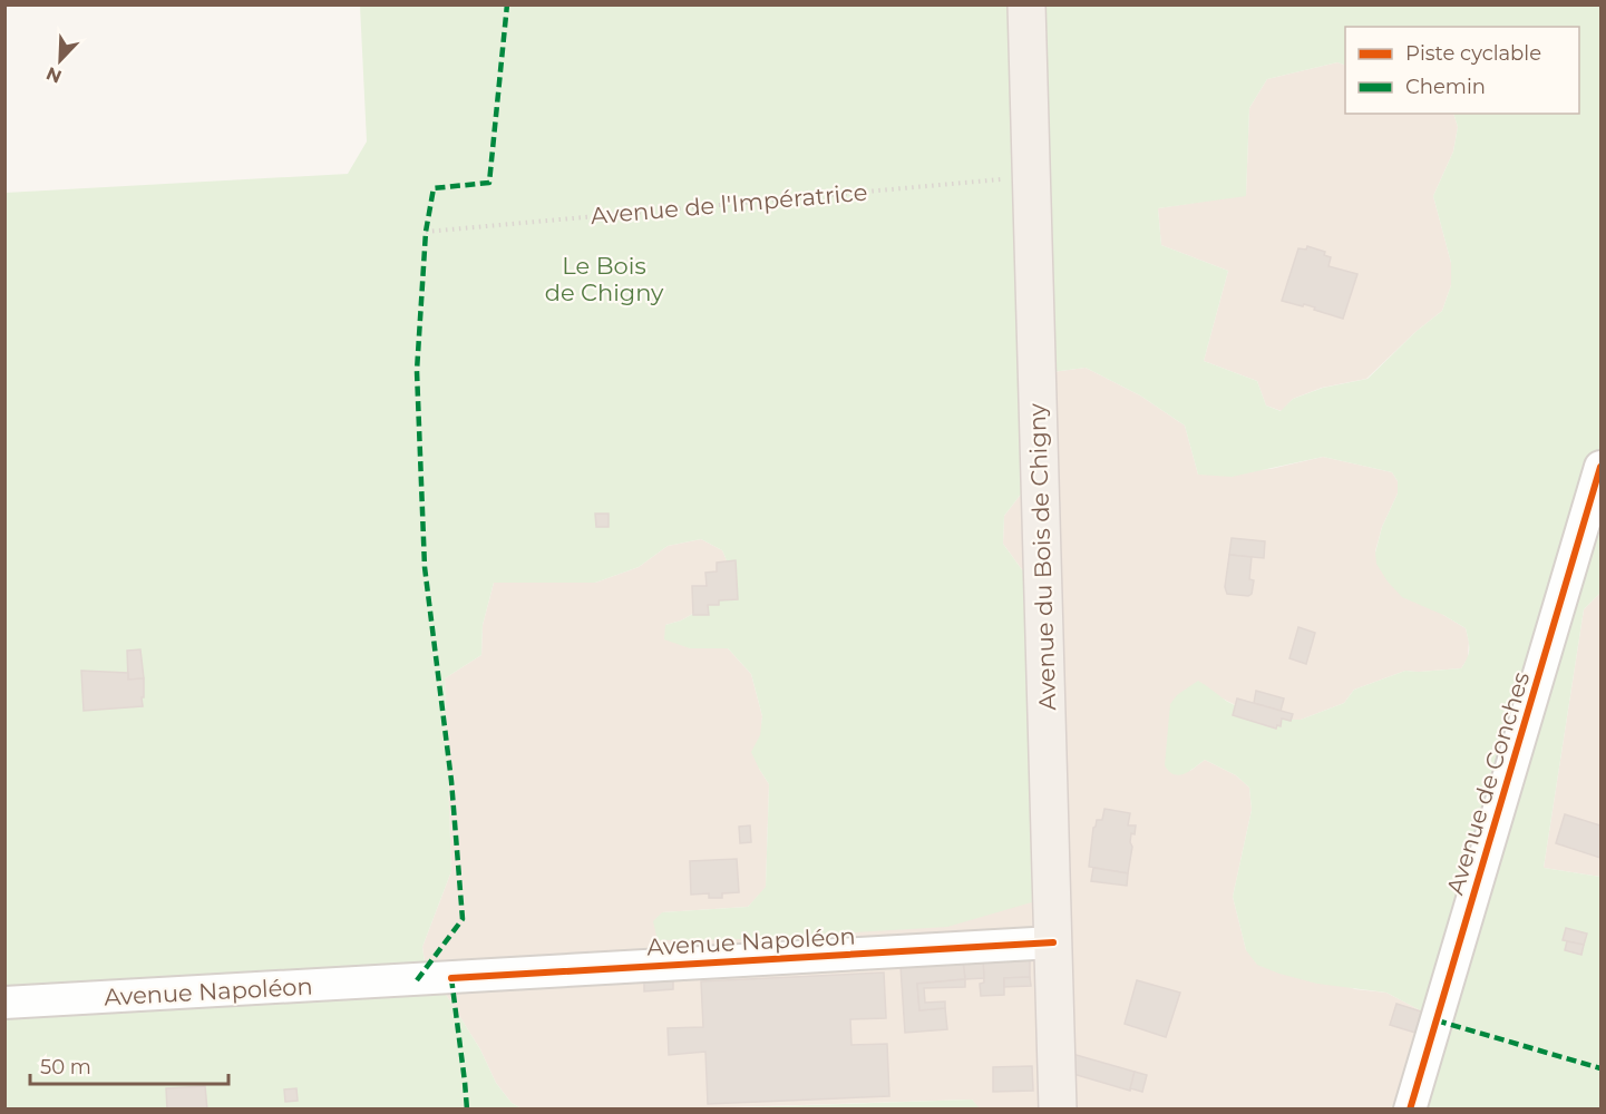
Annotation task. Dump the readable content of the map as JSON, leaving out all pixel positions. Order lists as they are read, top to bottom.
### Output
{
  "streets": {
    "main road": ["Avenue du Bois de Chigny"],
    "street": ["Avenue de Conches", "Avenue Napoléon"],
    "path": ["Avenue de l'Impératrice"]
  },
  "crossings": [
    ["Avenue de l'Impératrice", "Avenue du Bois de Chigny"],
    ["Avenue du Bois de Chigny", "Avenue Napoléon"]
  ],
  "parks": ["Le Bois de Chigny"],
  "legend": ["Piste cyclable", "Chemin"],
  "scale_bar": "50 m",
  "north": "bottom left"
}
